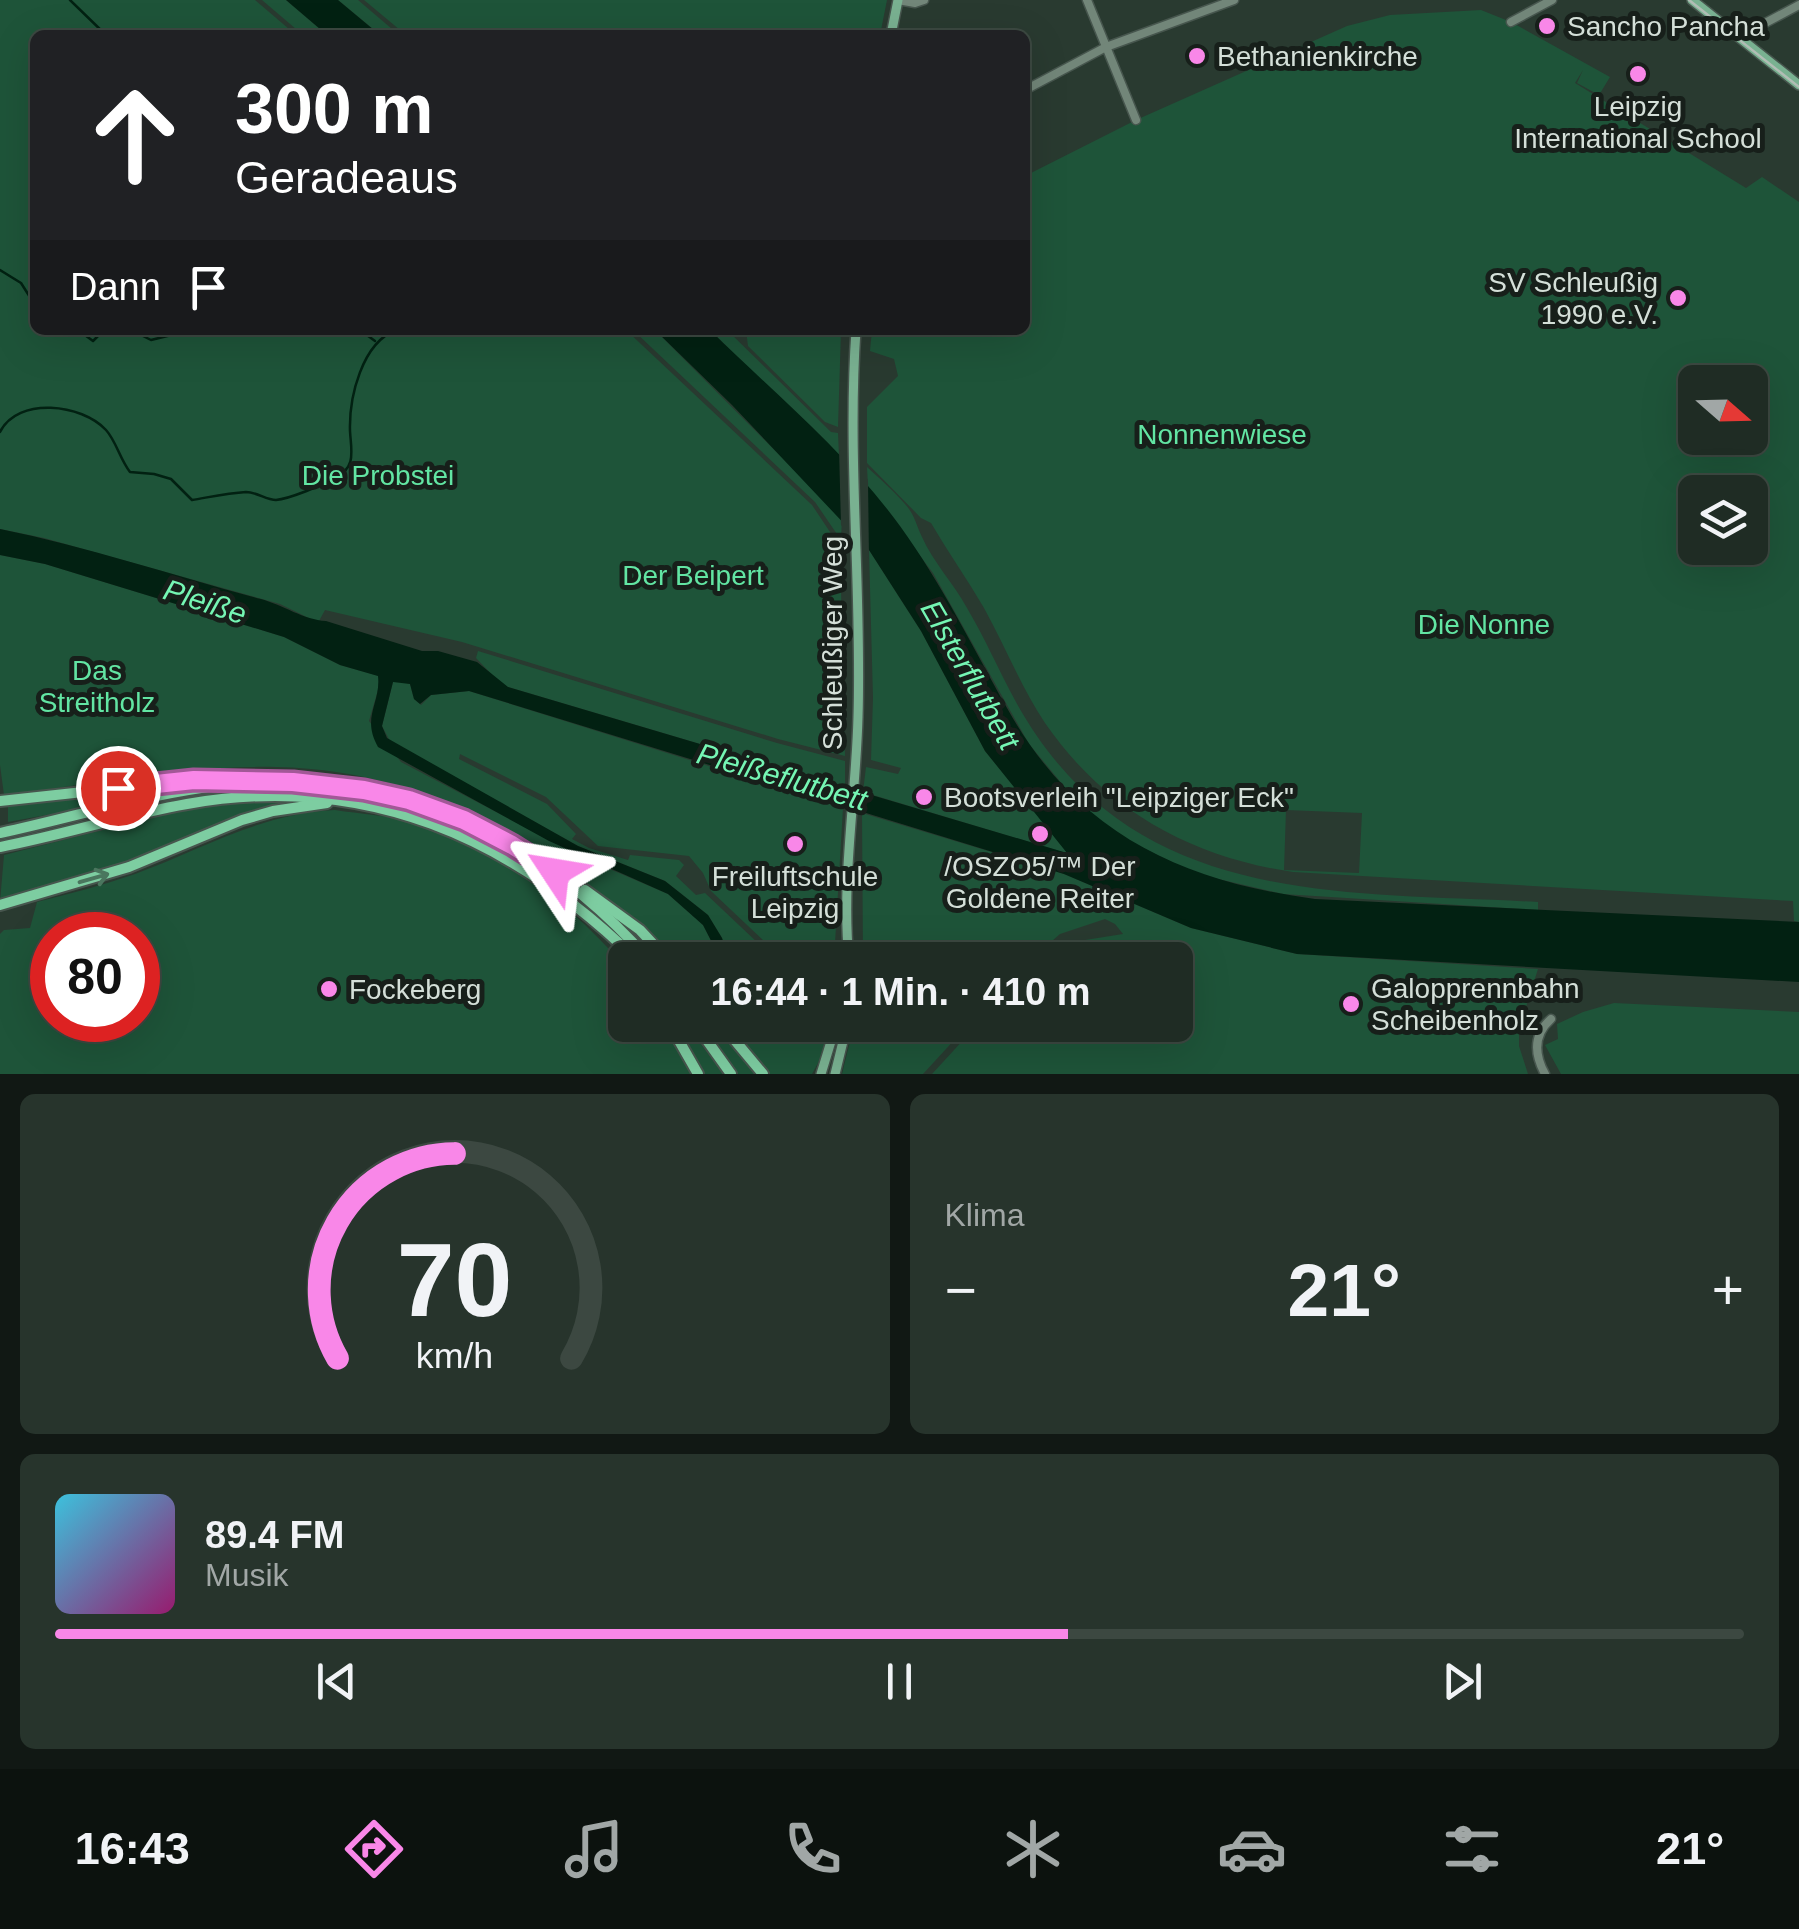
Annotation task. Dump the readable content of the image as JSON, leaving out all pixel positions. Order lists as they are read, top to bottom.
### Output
{
  "streets": {
    "main road": ["Schleußiger Weg"]
  },
  "water": ["Pleiße", "Elsterflutbett", "Pleißeflutbett"],
  "parks": [
    "Nonnenwiese",
    "Die Probstei",
    "Der Beipert",
    "Die Nonne",
    "Das Streitholz"
  ],
  "places": [
    "Sancho Pancha",
    "Bethanienkirche",
    "Leipzig International School",
    "SV Schleußig 1990 e.V.",
    "Bootsverleih \"Leipziger Eck\"",
    "/OSZO5/™ Der Goldene Reiter",
    "Freiluftschule Leipzig",
    "Fockeberg",
    "Galopprennbahn Scheibenholz"
  ],
  "north": "right",
  "page": {
    "turn": ["300 m", "Geradeaus"],
    "then": "Dann",
    "limit": "80",
    "trip": "16:44 · 1 Min. · 410 m",
    "tile": "Klima",
    "heat": ["−", "21°", "+"],
    "song": ["89.4 FM", "Musik"],
    "tabs": ["16:43", "21°"],
    "gauge": ["70", "km/h"]
  }
}
